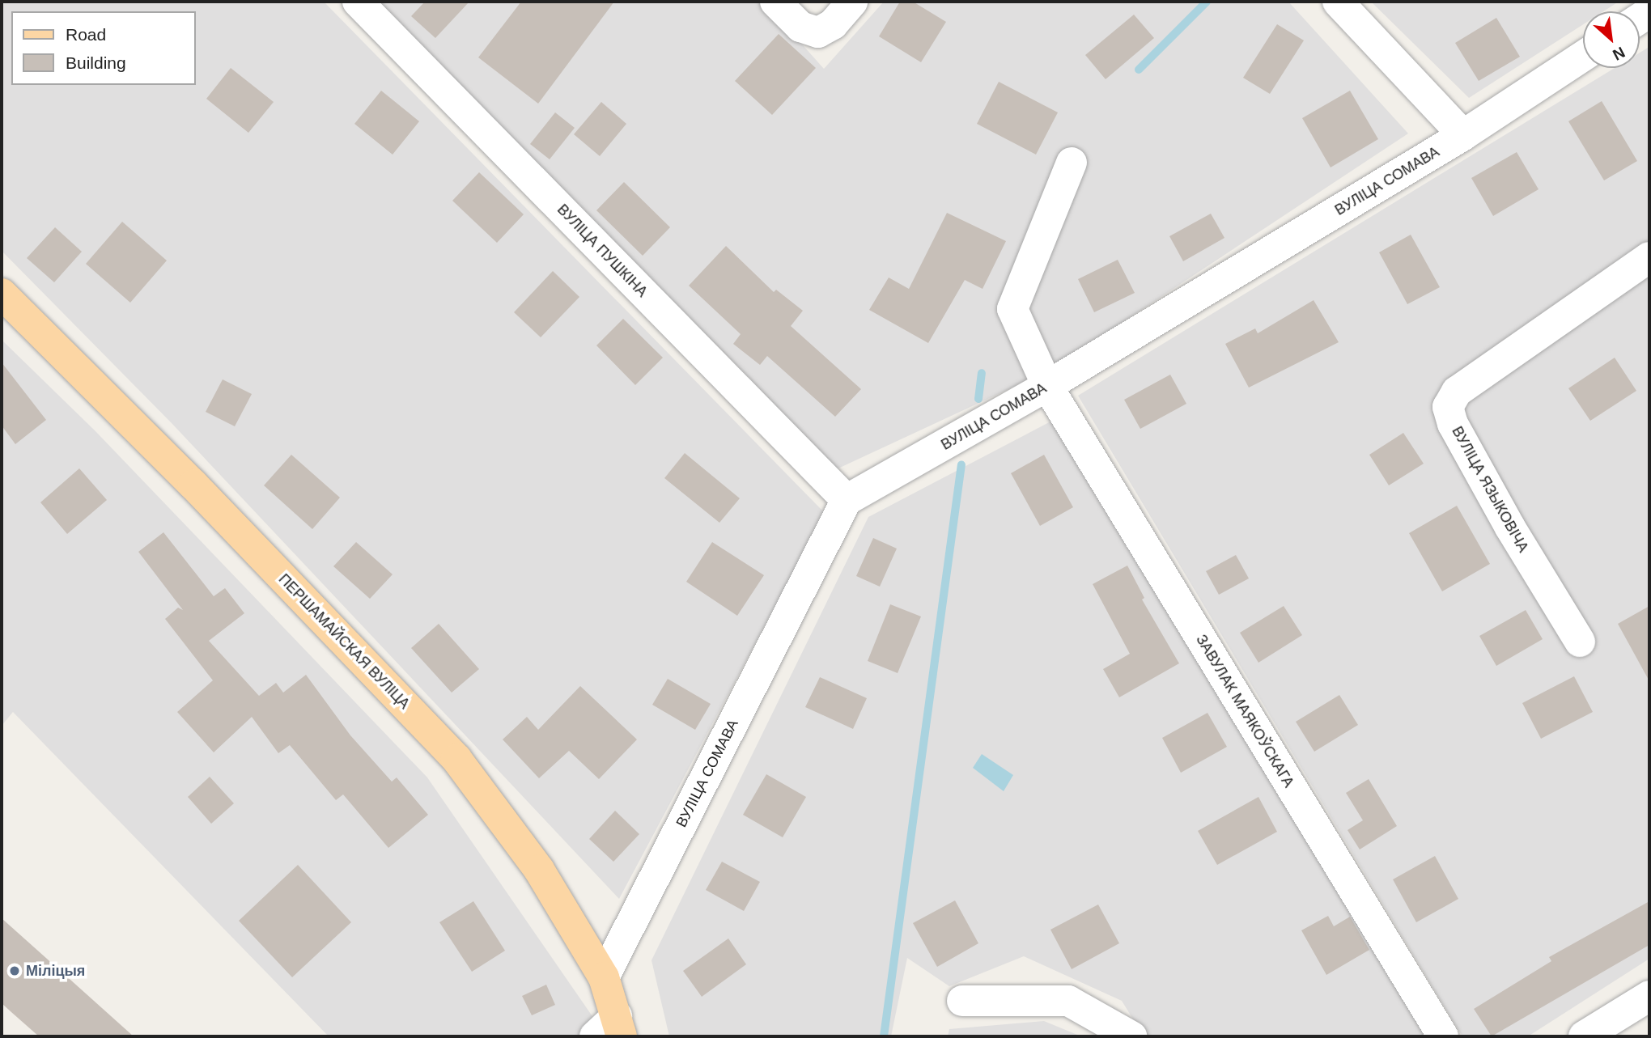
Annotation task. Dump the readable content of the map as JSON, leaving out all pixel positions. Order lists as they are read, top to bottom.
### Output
{
  "streets": {
    "main road": ["ПЕРШАМАЙСКАЯ ВУЛІЦА"],
    "street": [
      "ВУЛІЦА СОМАВА",
      "ВУЛІЦА ПУШКІНА",
      "ВУЛІЦА ЯЗЫКОВІЧА",
      "ЗАВУЛАК МАЯКОЎСКАГА"
    ]
  },
  "crossings": [
    ["ВУЛІЦА СОМАВА", "ВУЛІЦА ПУШКІНА"],
    ["ВУЛІЦА СОМАВА", "ПЕРШАМАЙСКАЯ ВУЛІЦА"],
    ["ВУЛІЦА СОМАВА", "ЗАВУЛАК МАЯКОЎСКАГА"]
  ],
  "places": ["Міліцыя"],
  "legend": ["Road", "Building"],
  "north": "bottom right"
}
